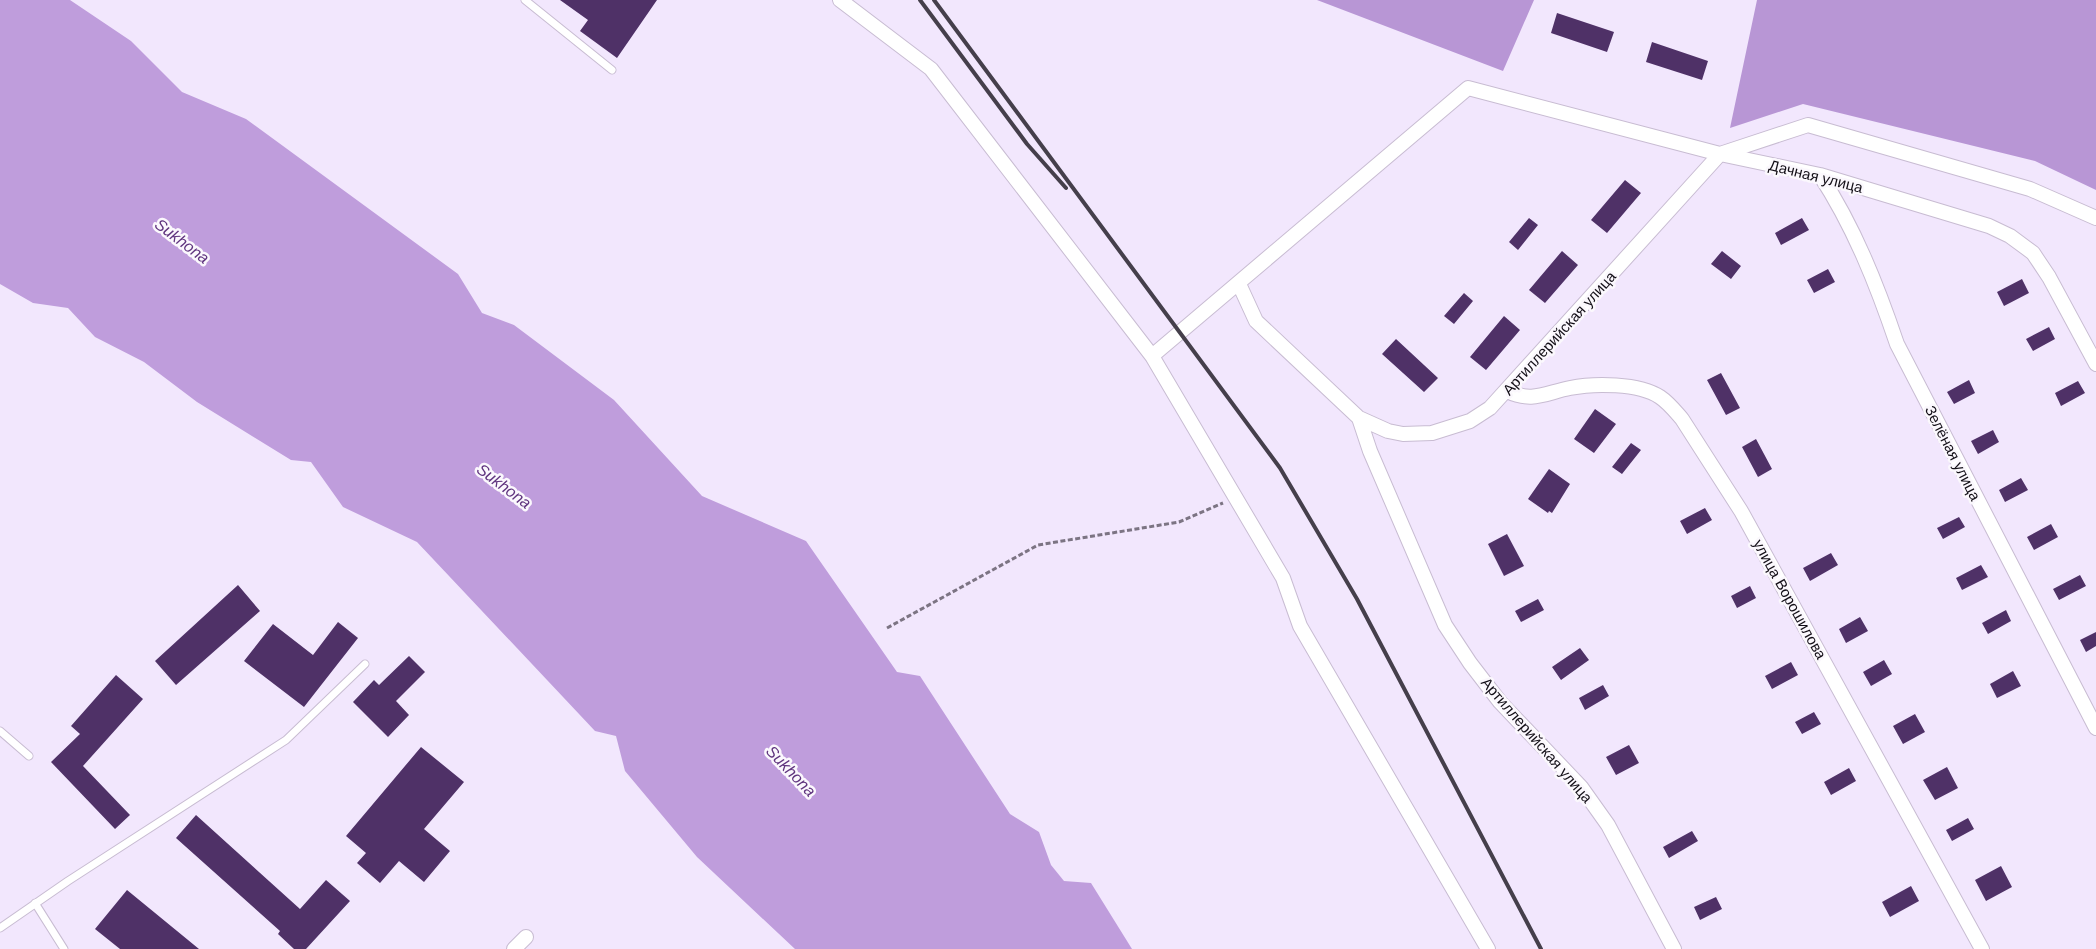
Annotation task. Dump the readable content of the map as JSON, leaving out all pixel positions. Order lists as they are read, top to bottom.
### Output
{
  "streets": {
    "street": [
      "Дачная улица",
      "Артиллерийская улица",
      "Зелёная улица",
      "улица Ворошилова"
    ]
  },
  "crossings": [
    ["Дачная улица", "Артиллерийская улица"],
    ["Дачная улица", "Зелёная улица"],
    ["Артиллерийская улица", "улица Ворошилова"]
  ],
  "water": ["Sukhona"]
}
